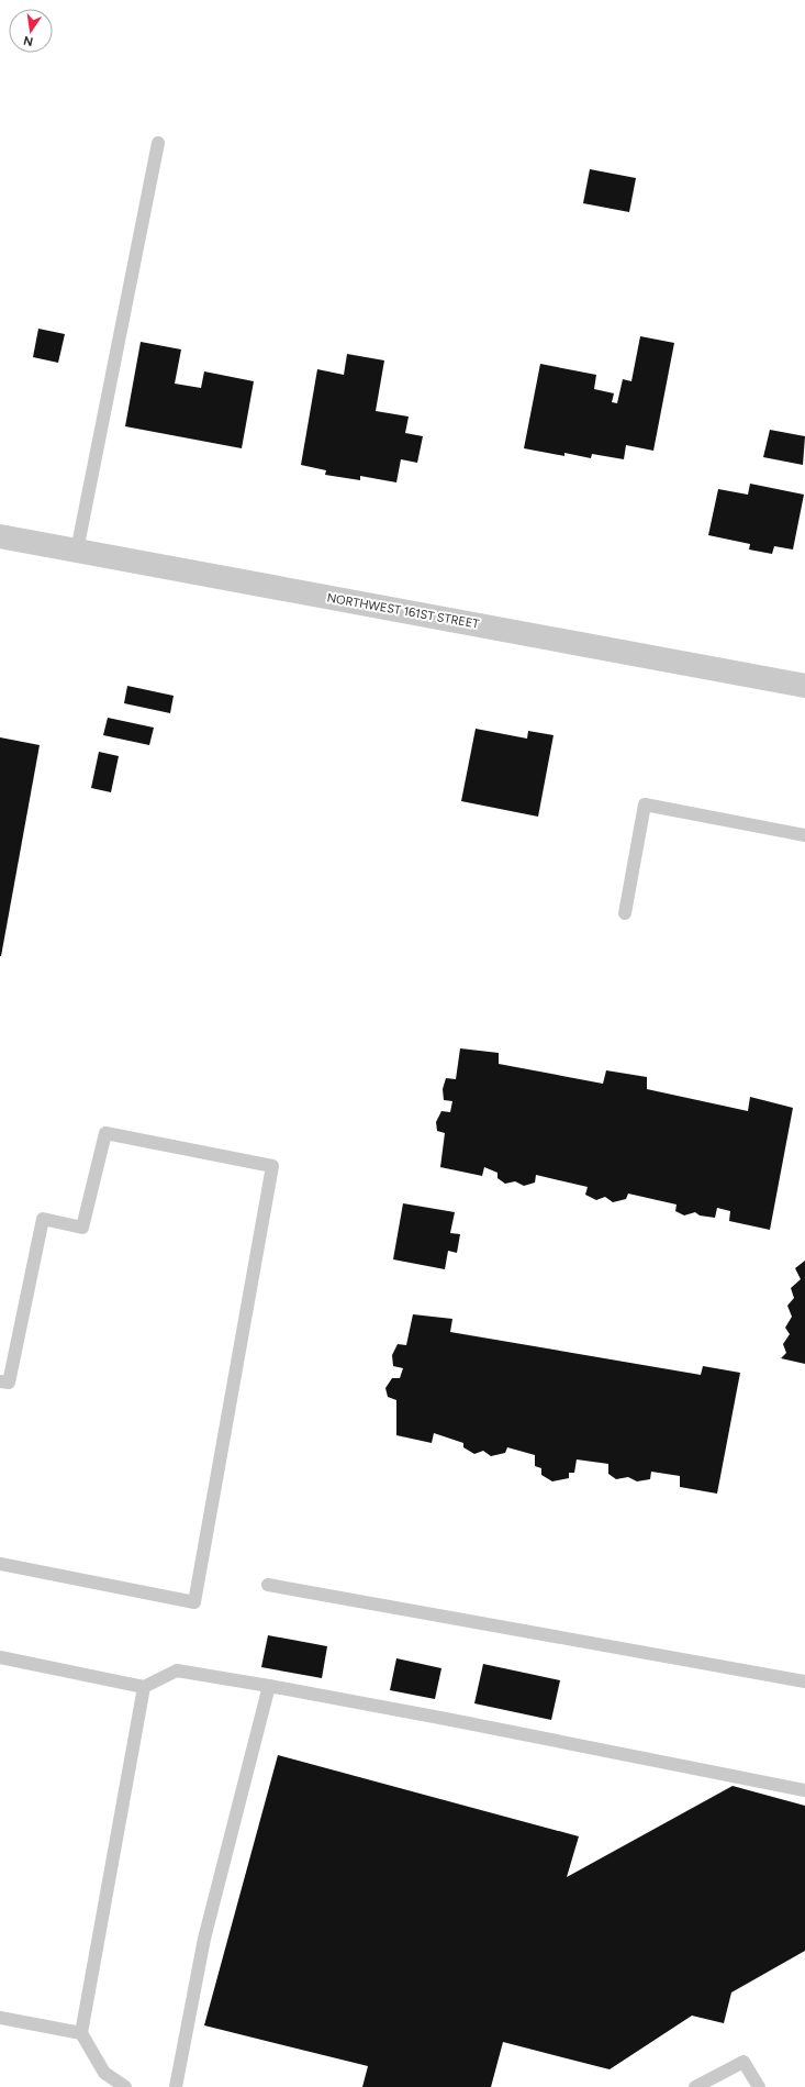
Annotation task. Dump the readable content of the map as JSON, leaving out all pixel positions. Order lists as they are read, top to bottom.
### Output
{
  "streets": {
    "street": ["NORTHWEST 161ST STREET"]
  },
  "north": "bottom"
}
